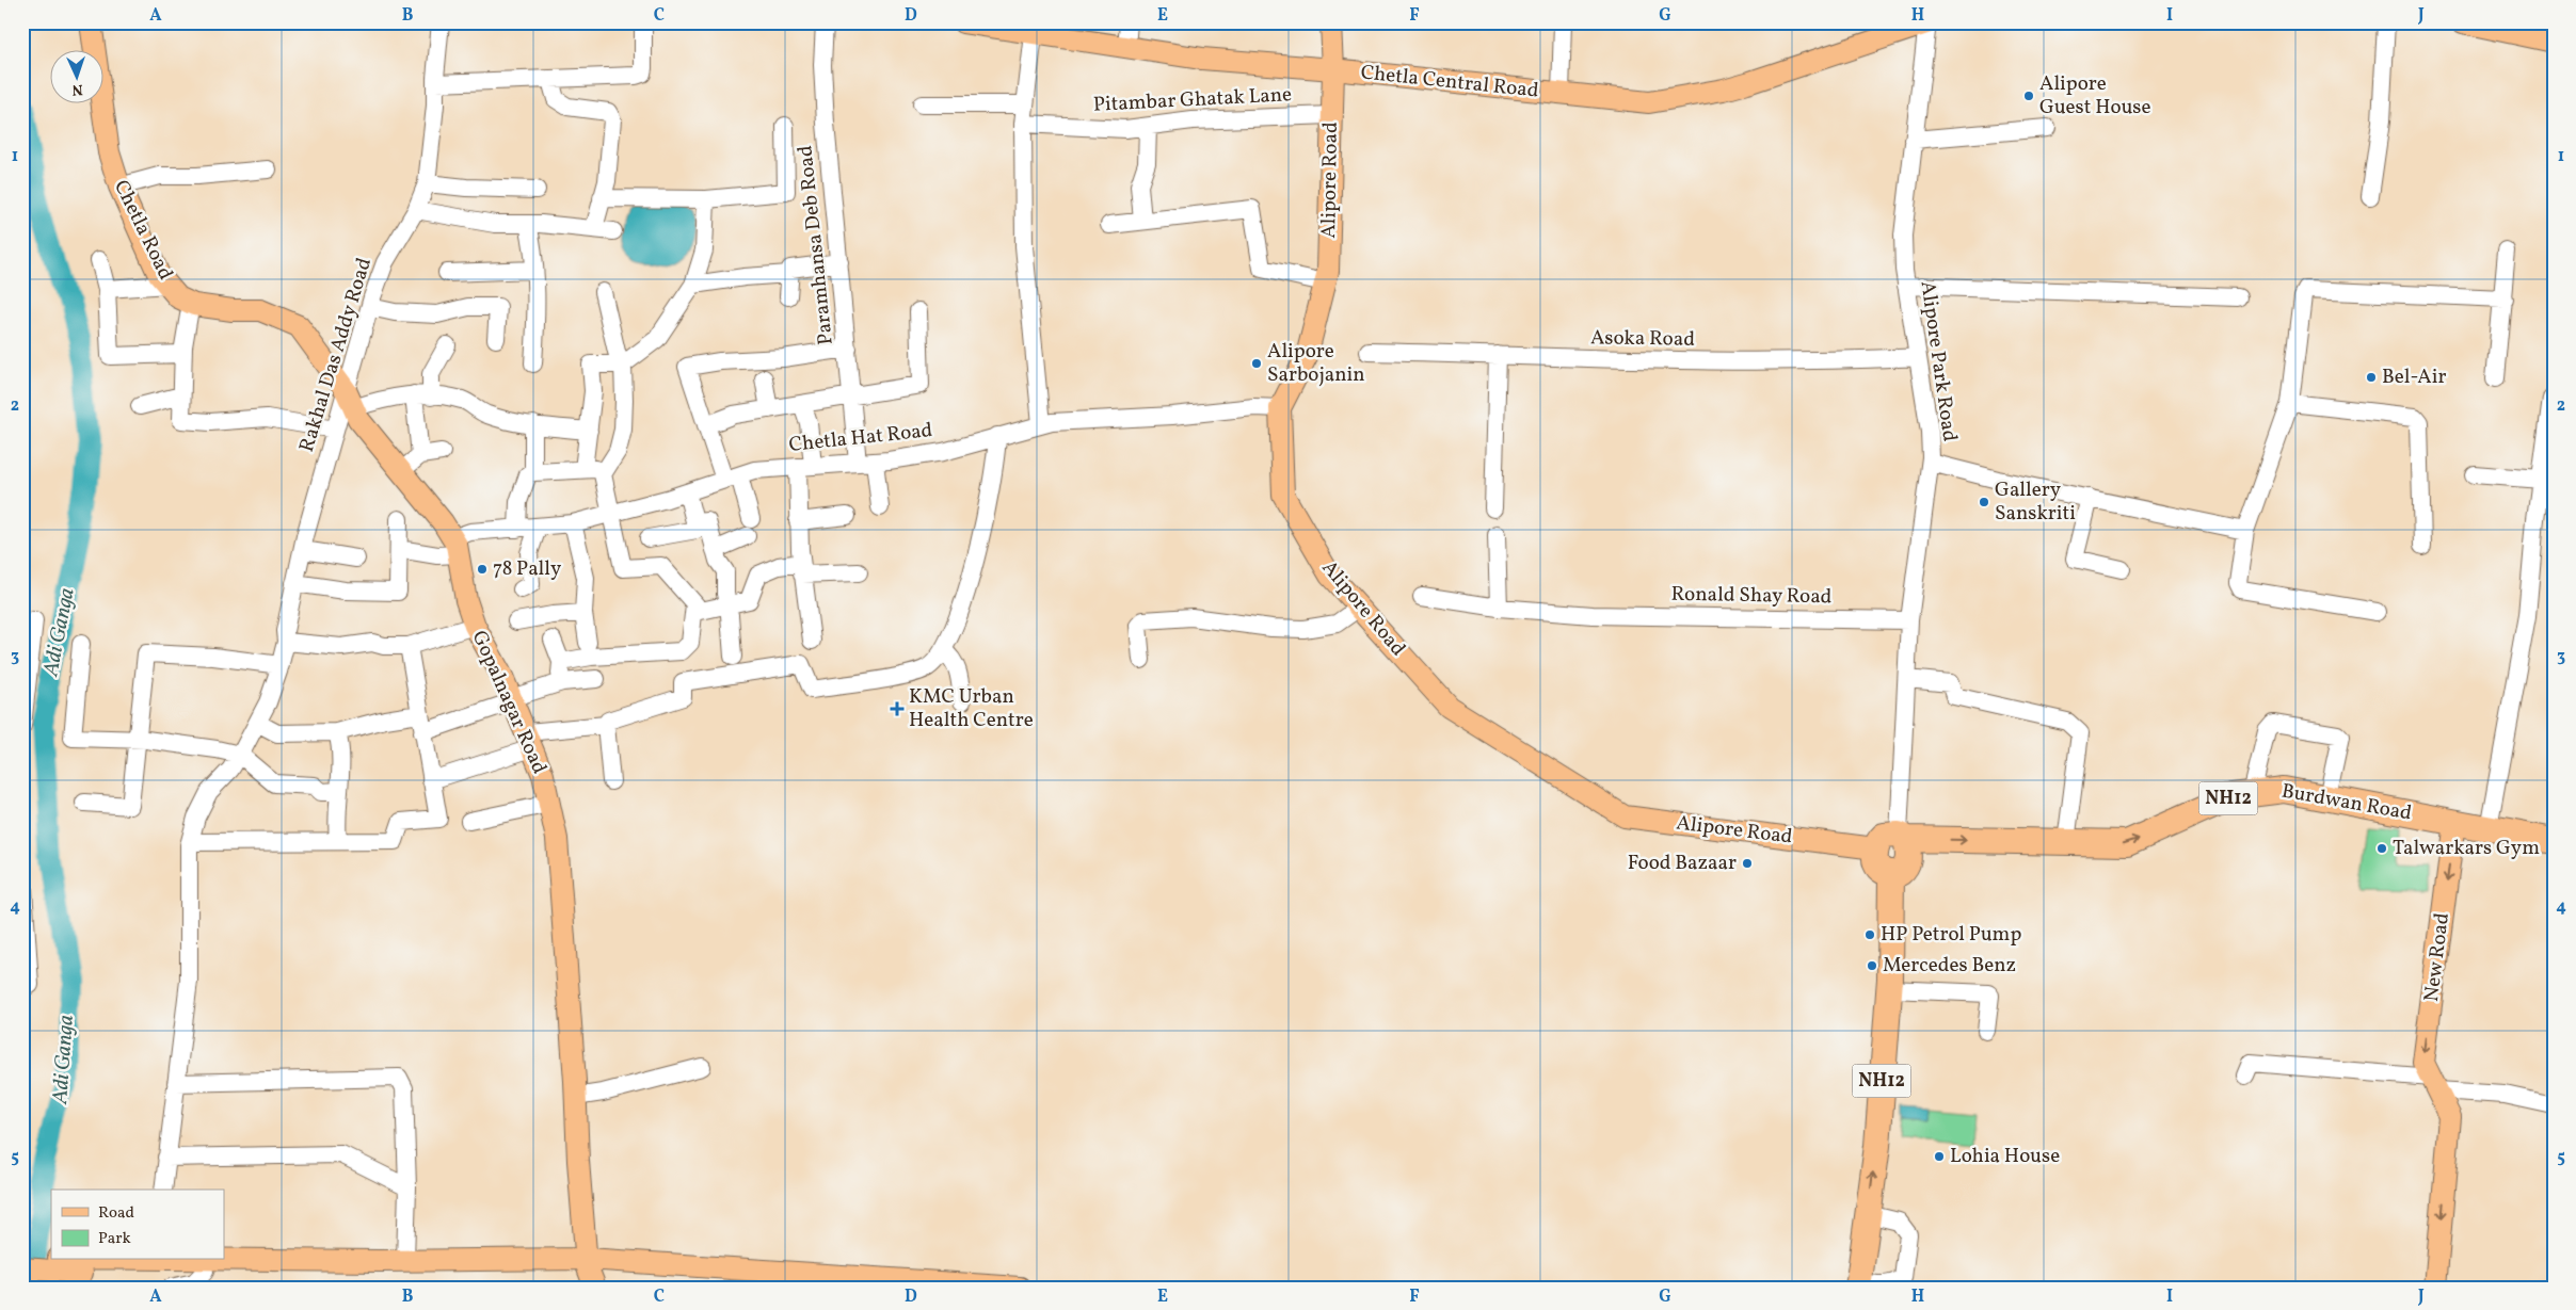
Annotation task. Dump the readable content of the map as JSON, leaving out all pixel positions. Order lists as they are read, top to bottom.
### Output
{
  "streets": {
    "highway": ["NH12", "Burdwan Road"],
    "main road": [
      "Chetla Central Road",
      "Alipore Road",
      "Chetla Road",
      "Gopalnagar Road",
      "New Road"
    ],
    "street": [
      "Pitambar Ghatak Lane",
      "Paramhansa Deb Road",
      "Asoka Road",
      "Rakhal Das Addy Road",
      "Alipore Park Road",
      "Chetla Hat Road",
      "Ronald Shay Road"
    ]
  },
  "crossings": [
    ["Chetla Central Road", "Alipore Road"],
    ["Chetla Central Road", "Alipore Park Road"],
    ["Pitambar Ghatak Lane", "Alipore Road"],
    ["Alipore Road", "Alipore Park Road"],
    ["Alipore Road", "Chetla Hat Road"],
    ["Alipore Road", "NH12"],
    ["Alipore Road", "Burdwan Road"],
    ["Chetla Road", "Rakhal Das Addy Road"],
    ["Chetla Road", "Gopalnagar Road"],
    ["Paramhansa Deb Road", "Chetla Hat Road"],
    ["Asoka Road", "Alipore Park Road"],
    ["Rakhal Das Addy Road", "Gopalnagar Road"],
    ["Alipore Park Road", "Ronald Shay Road"],
    ["Alipore Park Road", "NH12"],
    ["Alipore Park Road", "Burdwan Road"],
    ["Chetla Hat Road", "Gopalnagar Road"],
    ["NH12", "Burdwan Road"],
    ["Burdwan Road", "New Road"]
  ],
  "one_way": ["Burdwan Road", "New Road"],
  "water": ["Adi Ganga"],
  "places": {
    "other": [
      "Alipore Guest House",
      "Alipore Sarbojanin",
      "Bel-Air",
      "Gallery Sanskriti",
      "78 Pally",
      "Talwarkars Gym",
      "Food Bazaar",
      "HP Petrol Pump",
      "Mercedes Benz",
      "Lohia House"
    ],
    "health": ["KMC Urban Health Centre"]
  },
  "legend": ["Road", "Park"],
  "north": "bottom",
  "grid": {
    "columns": [
      "A",
      "B",
      "C",
      "D",
      "E",
      "F",
      "G",
      "H",
      "I",
      "J"
    ],
    "rows": [
      "1",
      "2",
      "3",
      "4",
      "5"
    ]
  }
}
